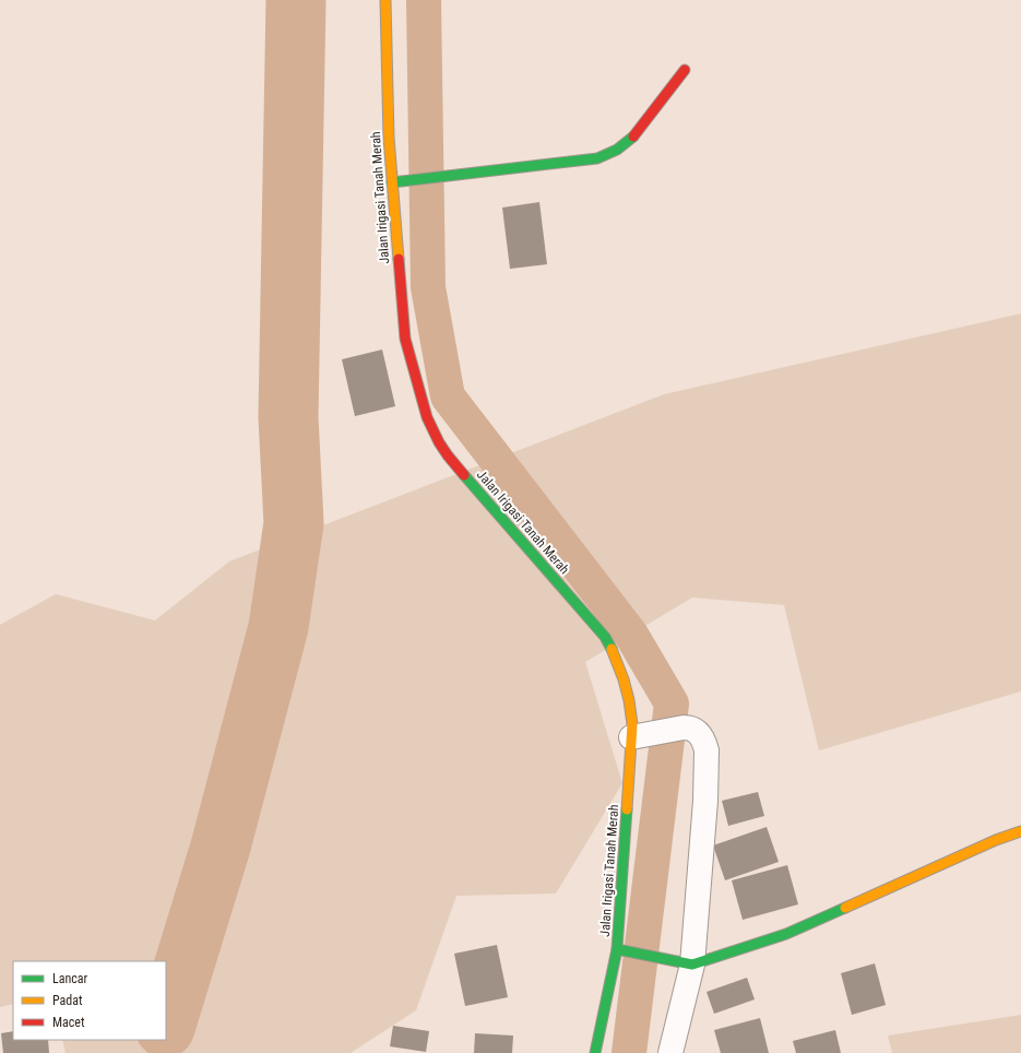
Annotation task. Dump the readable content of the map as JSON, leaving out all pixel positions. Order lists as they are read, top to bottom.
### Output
{
  "streets": {
    "street": ["Jalan Irigasi Tanah Merah"]
  },
  "legend": ["Lancar", "Padat", "Macet"]
}
